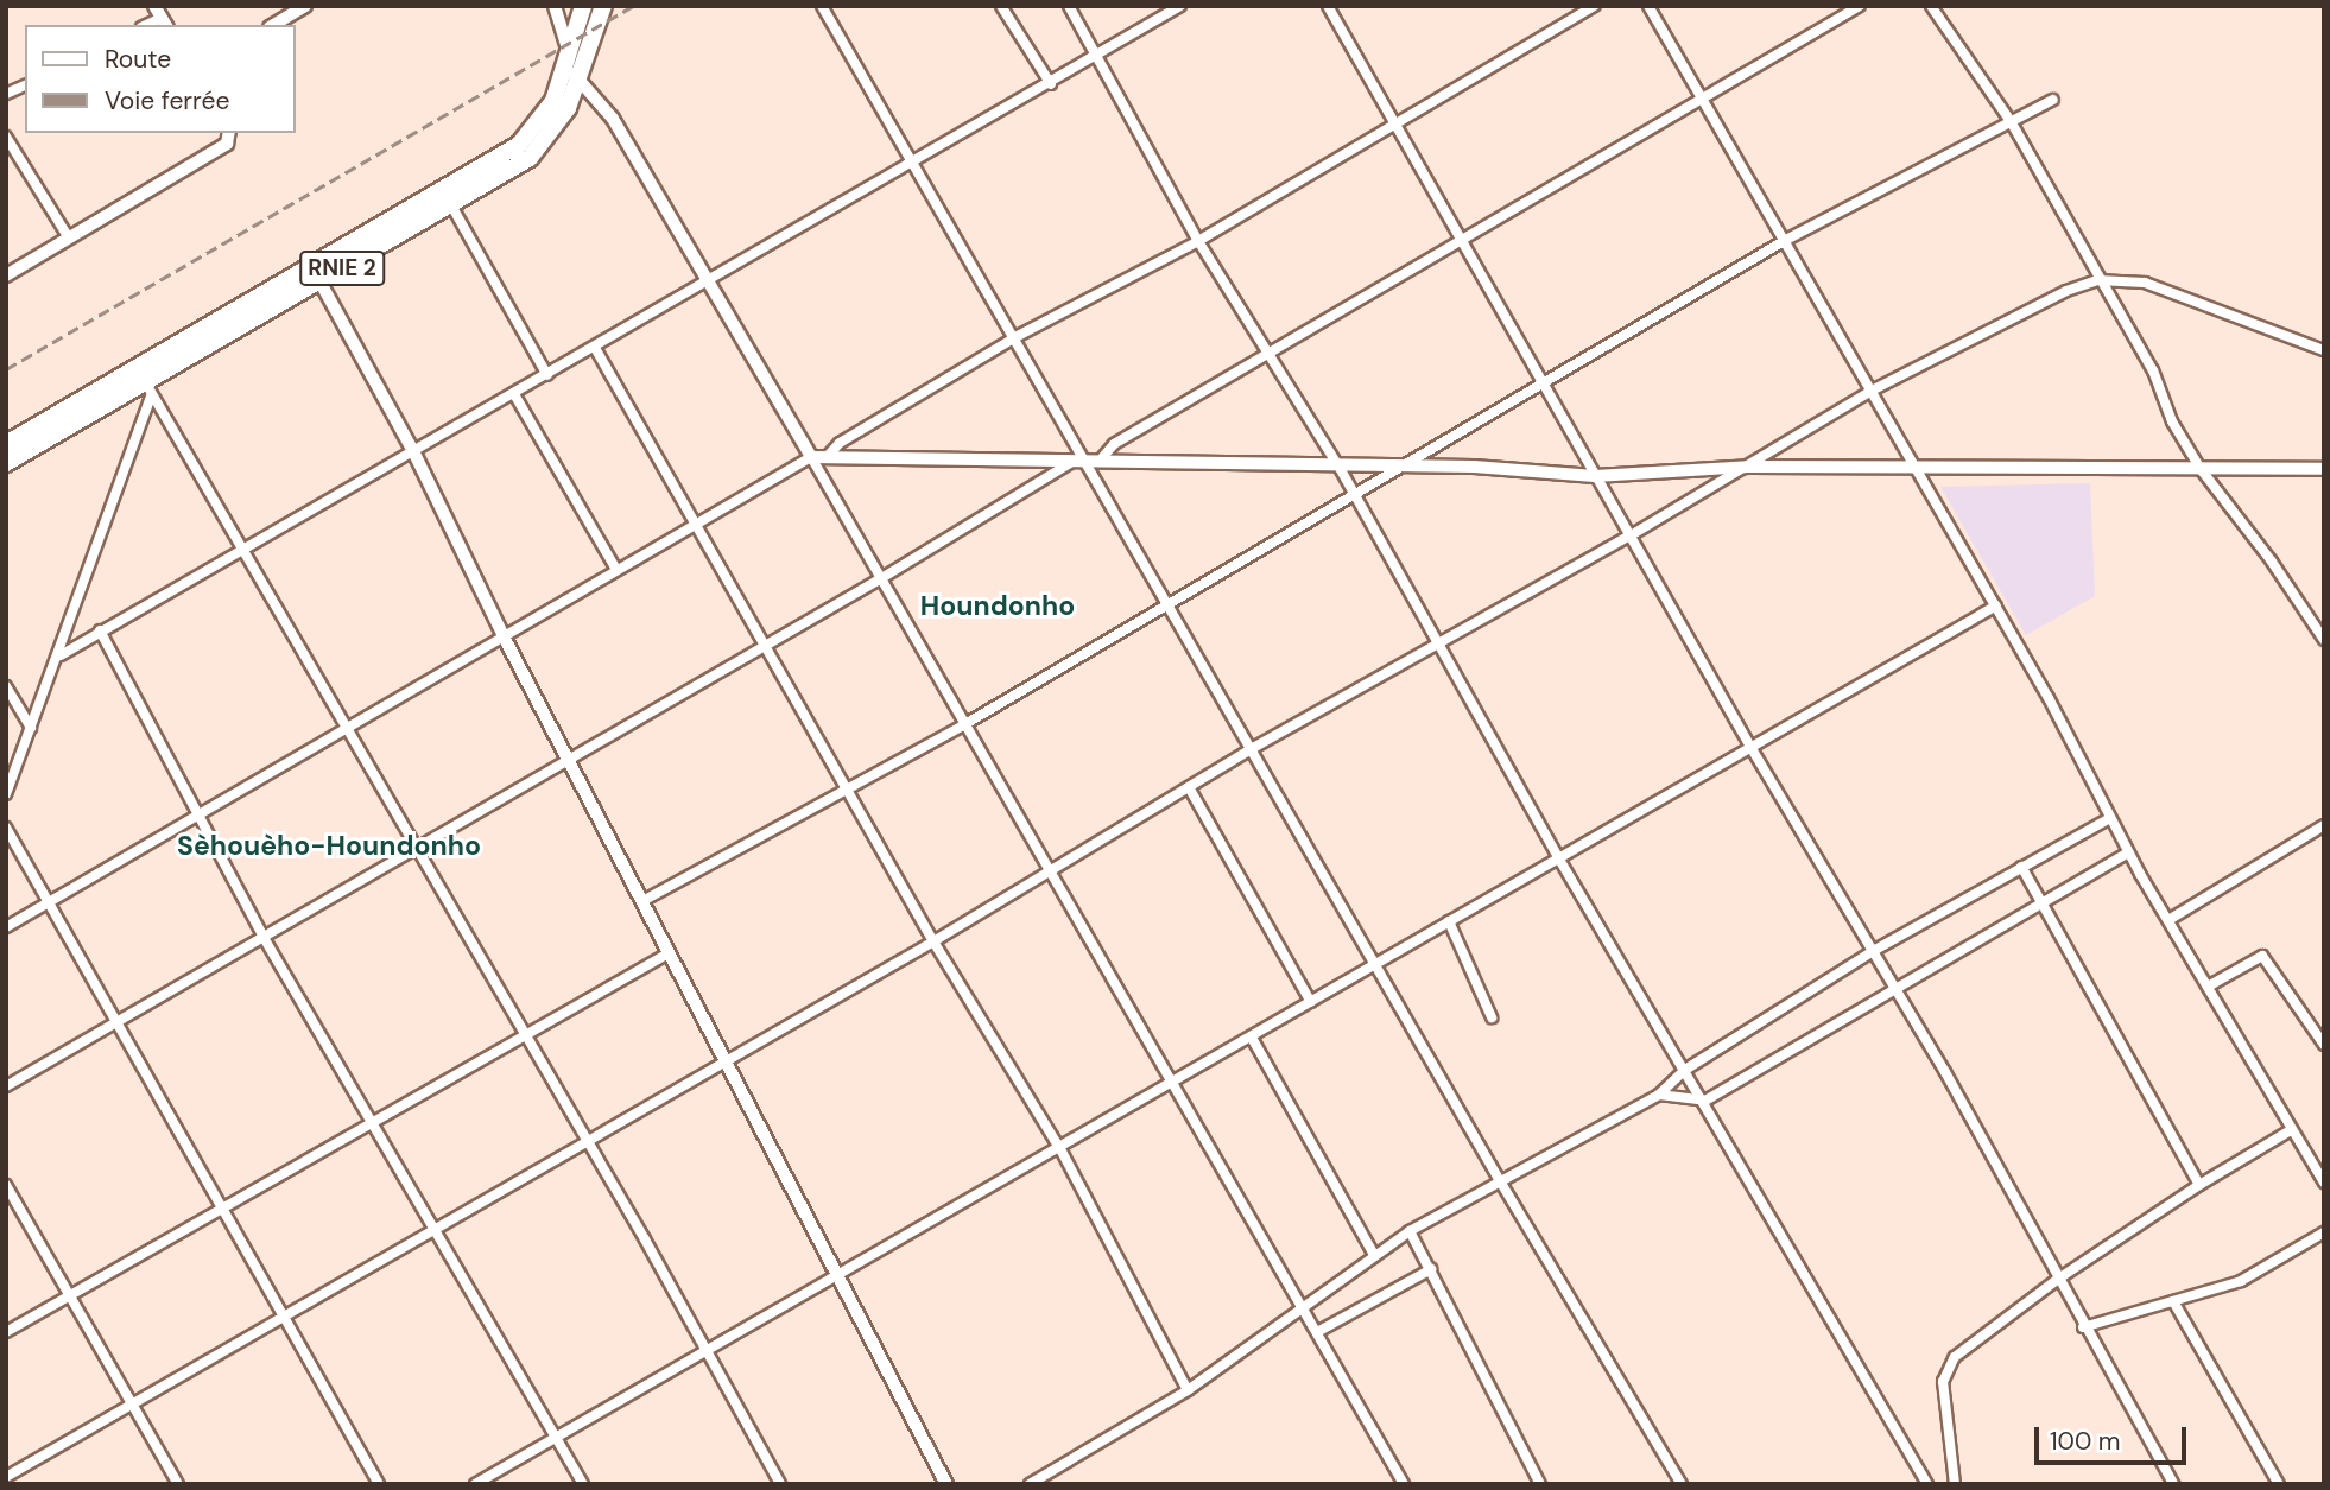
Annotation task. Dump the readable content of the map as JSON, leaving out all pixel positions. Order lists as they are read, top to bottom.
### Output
{
  "streets": {
    "highway": ["RNIE 2"]
  },
  "districts": ["Houndonho", "Sèhouèho-Houndonho"],
  "legend": ["Route", "Voie ferrée"],
  "scale_bar": "100 m"
}
